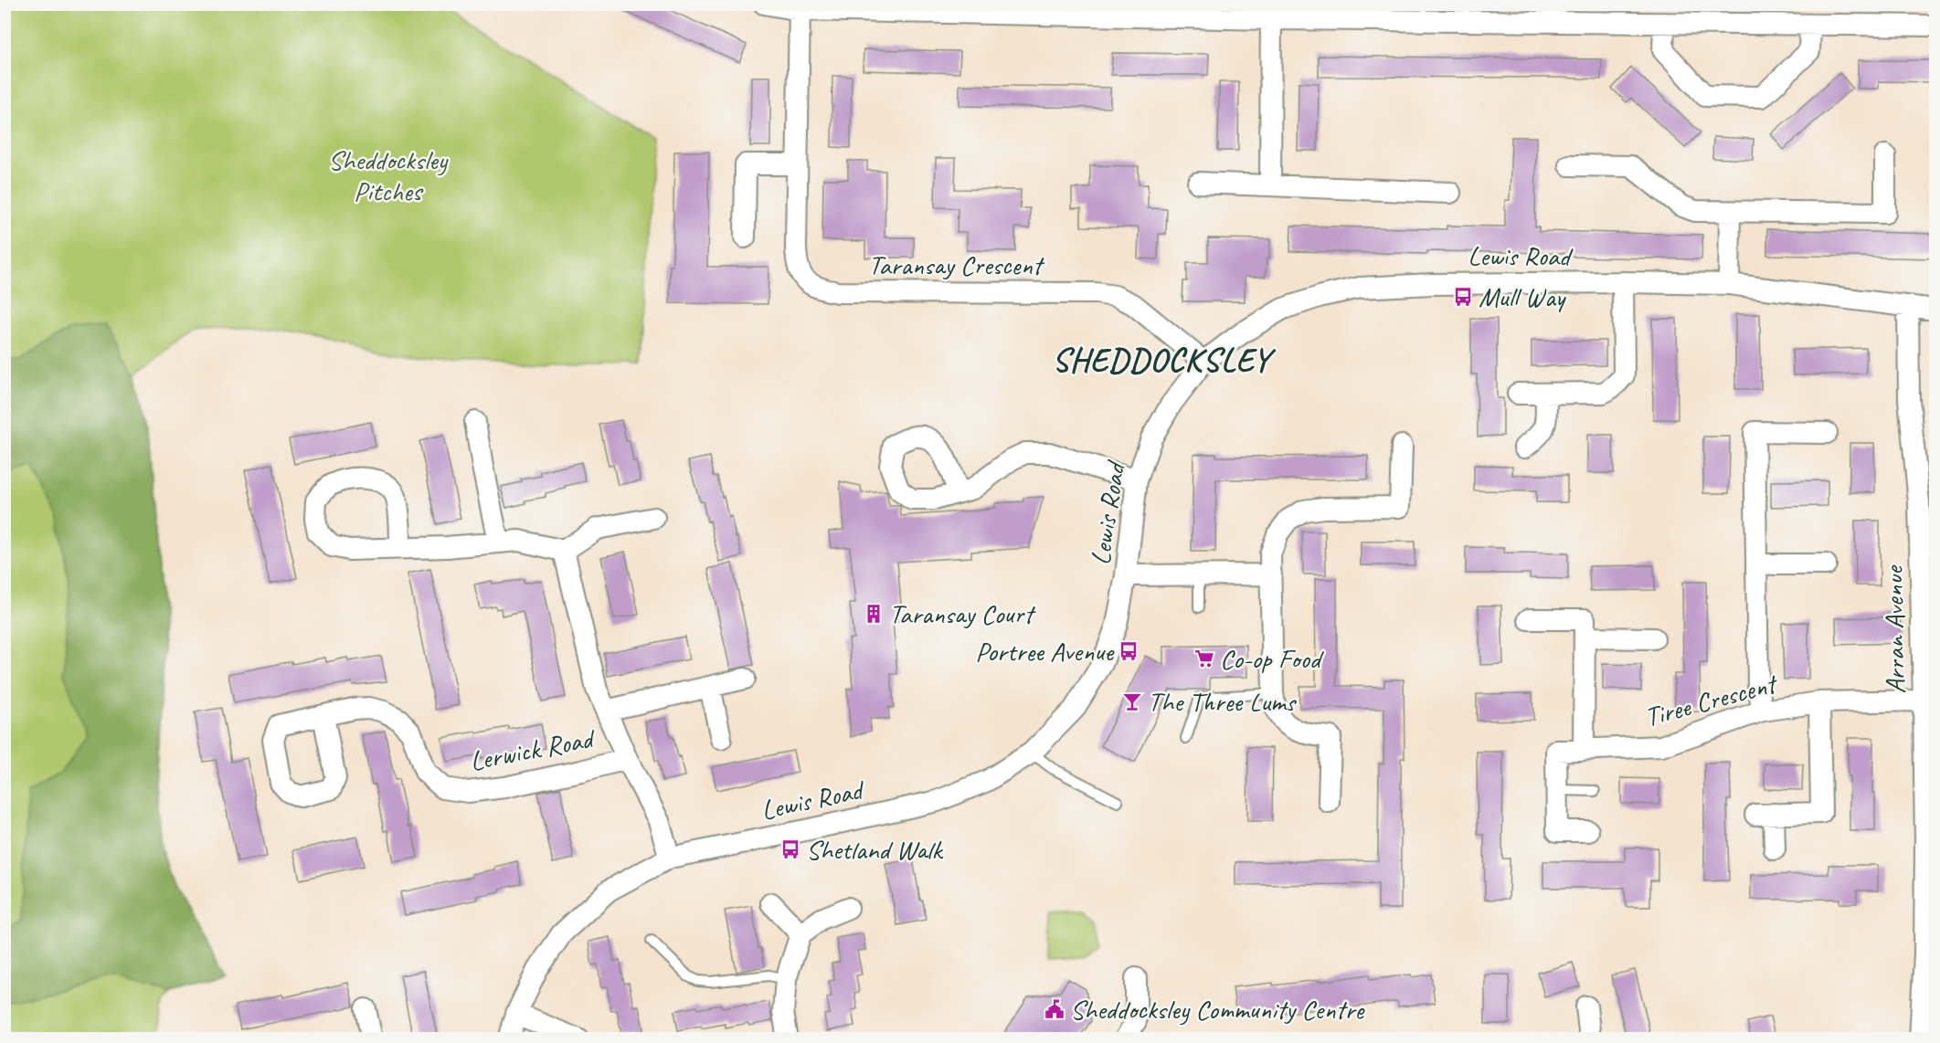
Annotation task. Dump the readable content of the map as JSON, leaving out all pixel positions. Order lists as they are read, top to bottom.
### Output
{
  "streets": {
    "street": [
      "Lewis Road",
      "Taransay Crescent",
      "Arran Avenue",
      "Tiree Crescent",
      "Lerwick Road"
    ]
  },
  "crossings": [
    ["Lewis Road", "Taransay Crescent"],
    ["Lewis Road", "Arran Avenue"],
    ["Arran Avenue", "Tiree Crescent"]
  ],
  "districts": ["SHEDDOCKSLEY"],
  "parks": ["Sheddocksley Pitches"],
  "places": {
    "bus stop": ["Mull Way", "Portree Avenue", "Shetland Walk"],
    "building": ["Taransay Court"],
    "supermarket": ["Co-op Food"],
    "bar": ["The Three Lums"],
    "public building": ["Sheddocksley Community Centre"]
  }
}
